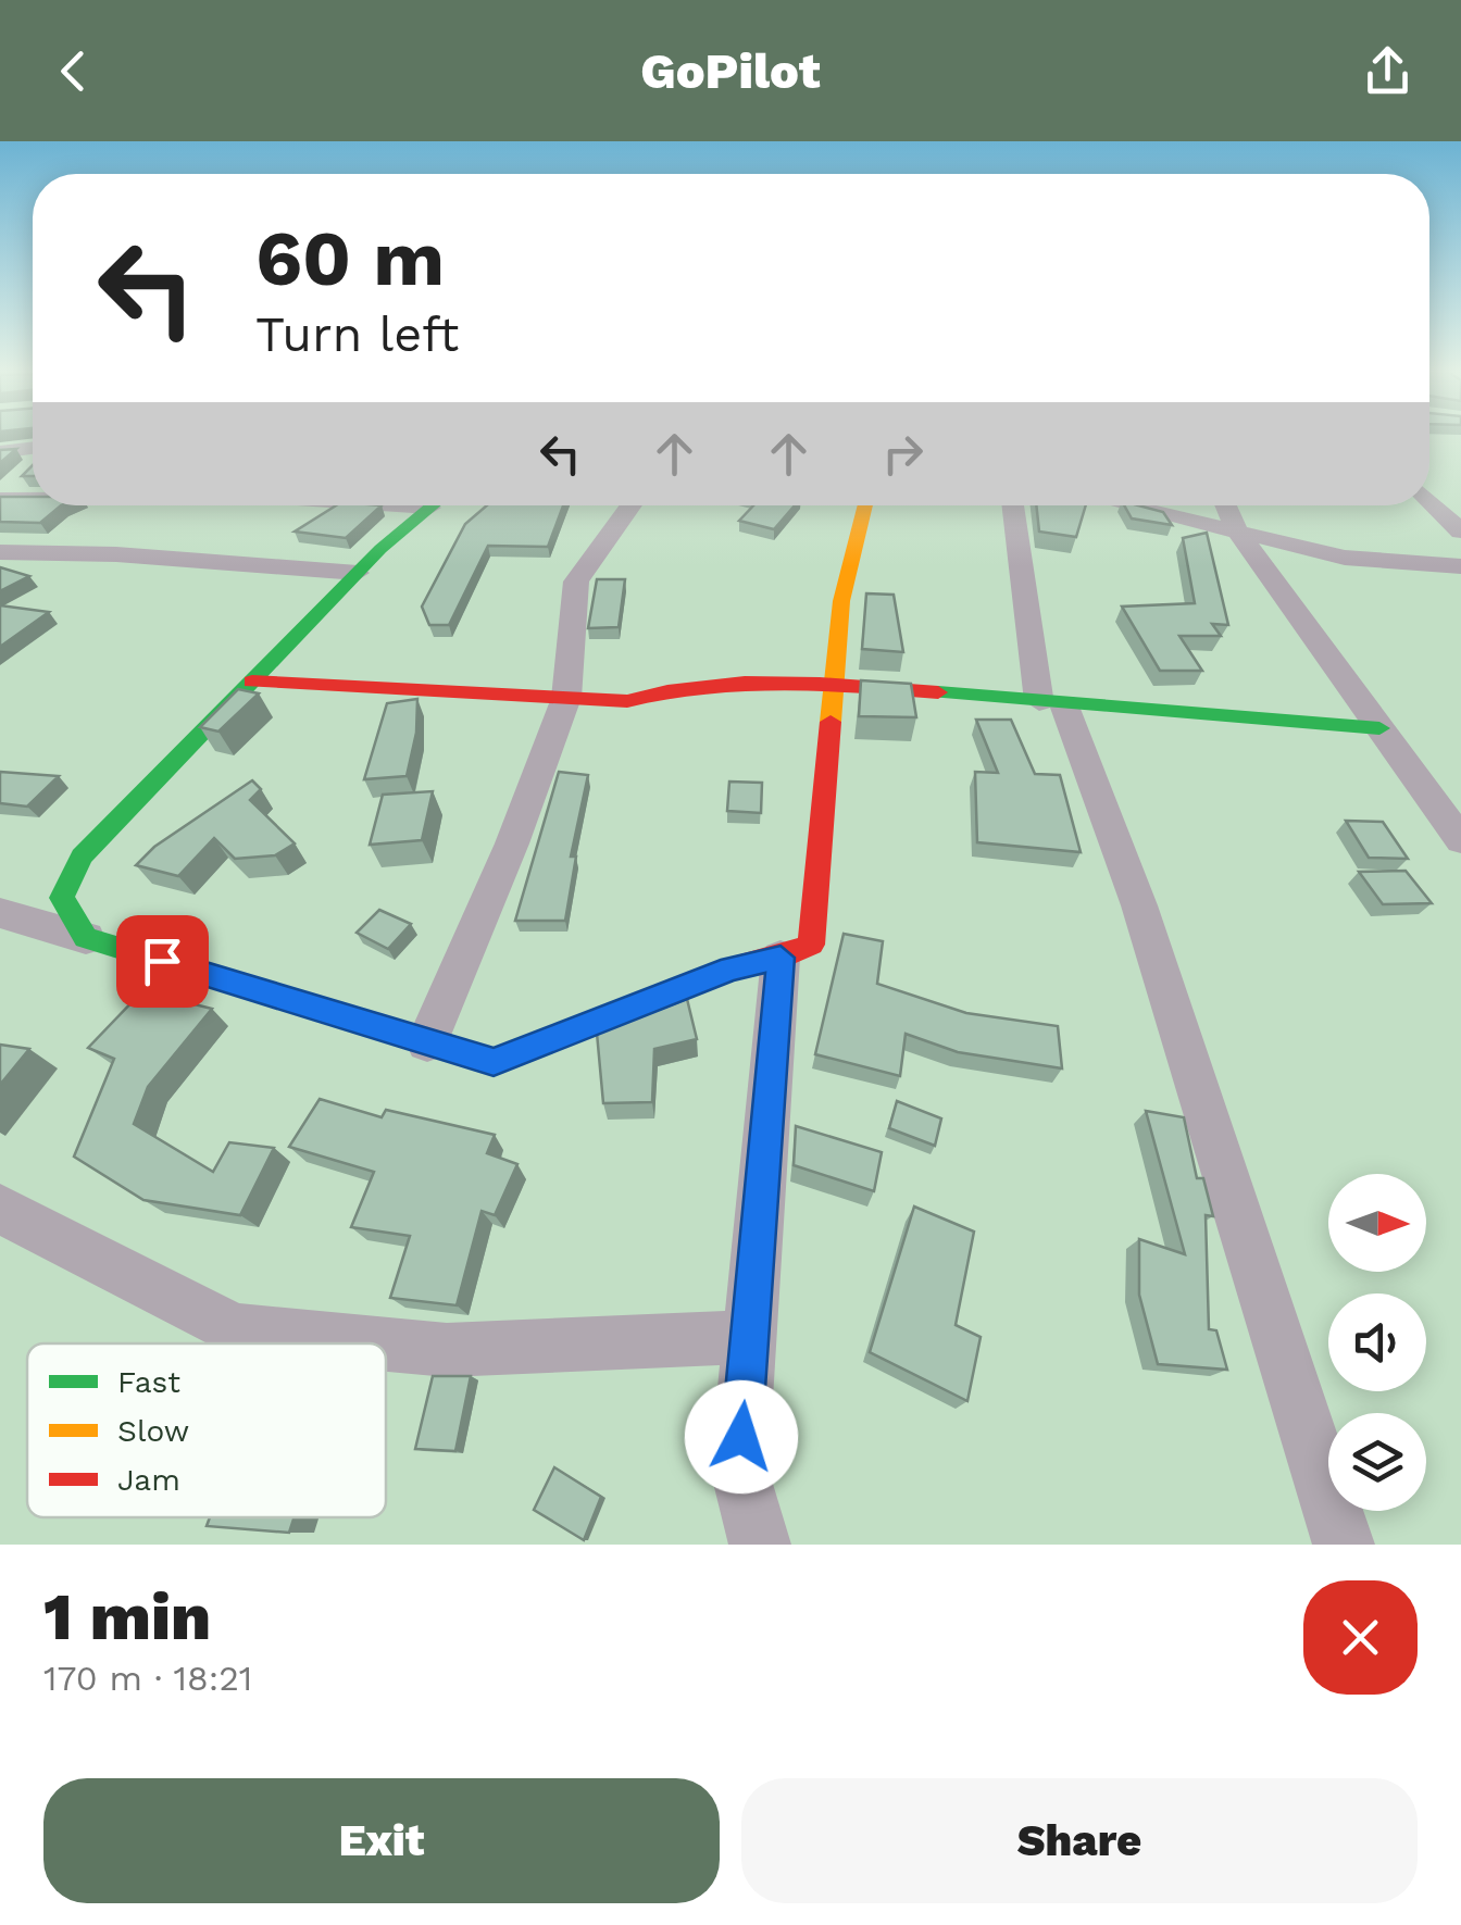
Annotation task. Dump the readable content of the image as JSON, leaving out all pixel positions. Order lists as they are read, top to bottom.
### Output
{
  "legend": ["Fast", "Slow", "Jam"],
  "north": "right",
  "page": {
    "header": "GoPilot",
    "turn": ["60 m", "Turn left"],
    "heading": ["1 min", "170 m · 18:21"],
    "buttons": ["Exit", "Share"]
  }
}
